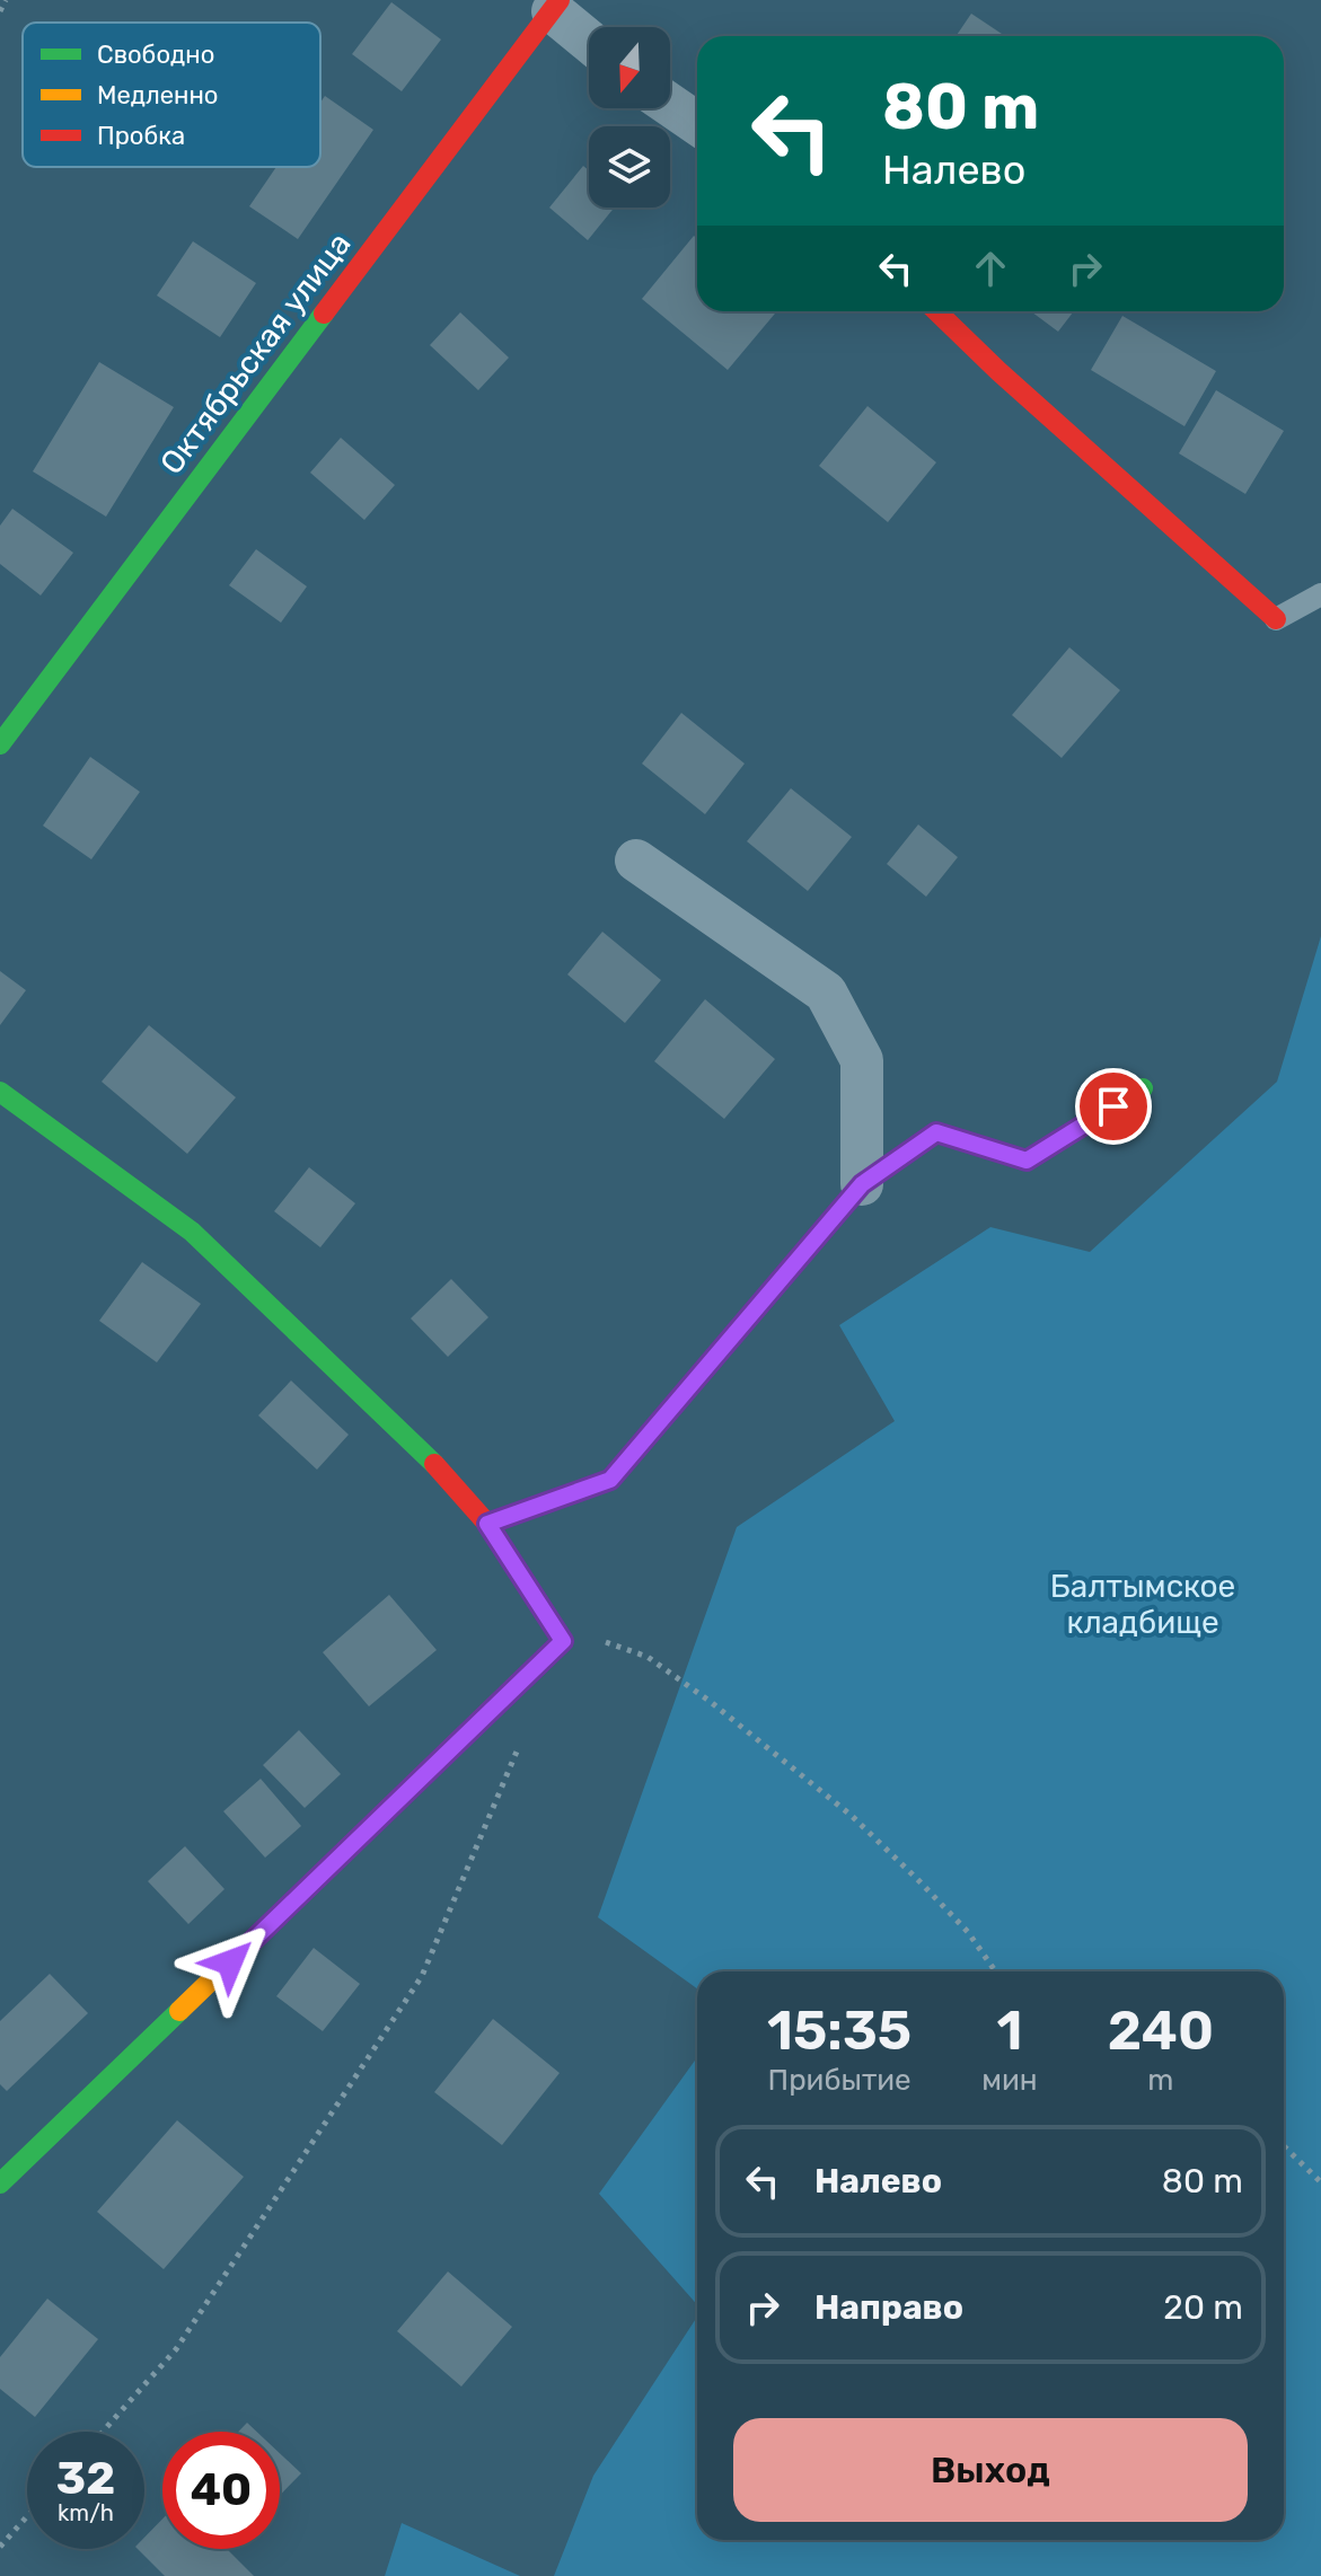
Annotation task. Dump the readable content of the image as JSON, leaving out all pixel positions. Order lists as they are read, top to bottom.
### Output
{
  "streets": {
    "street": ["Октябрьская улица"]
  },
  "parks": ["Балтымское кладбище"],
  "legend": ["Свободно", "Медленно", "Пробка"],
  "north": "bottom",
  "page": {
    "turn": ["80 m", "Налево"],
    "eta": [
      "15:35",
      "Прибытие",
      "1",
      "мин",
      "240",
      "m"
    ],
    "list": [
      {
        "name": "Налево",
        "value": "80 m"
      },
      {
        "name": "Направо",
        "value": "20 m"
      }
    ],
    "buttons": "Выход",
    "speed": "32 km/h",
    "limit": "40"
  }
}
